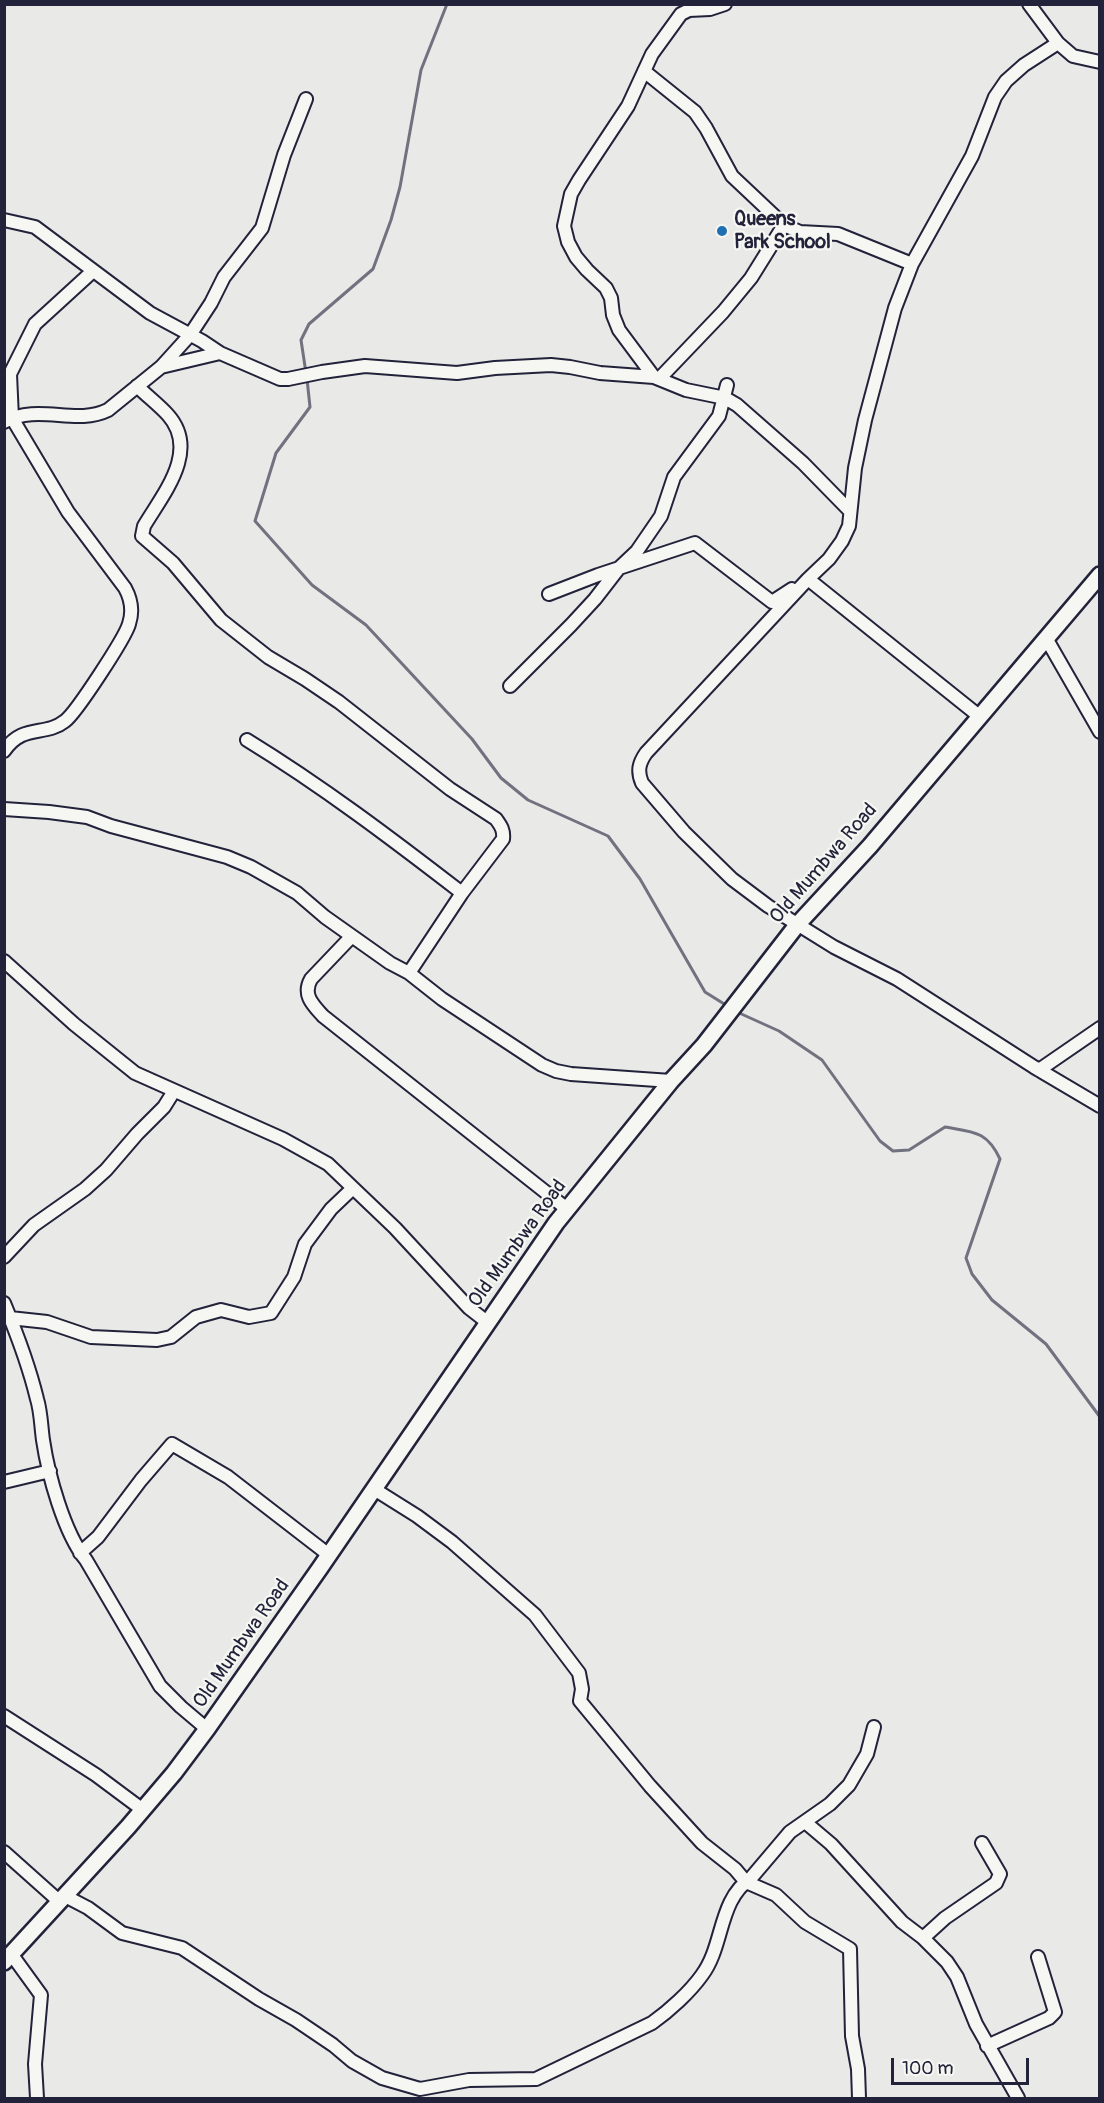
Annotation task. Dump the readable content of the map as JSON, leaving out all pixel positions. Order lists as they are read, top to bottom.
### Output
{
  "streets": {
    "main road": ["Old Mumbwa Road"]
  },
  "places": ["Queens Park School"],
  "scale_bar": "100 m"
}
